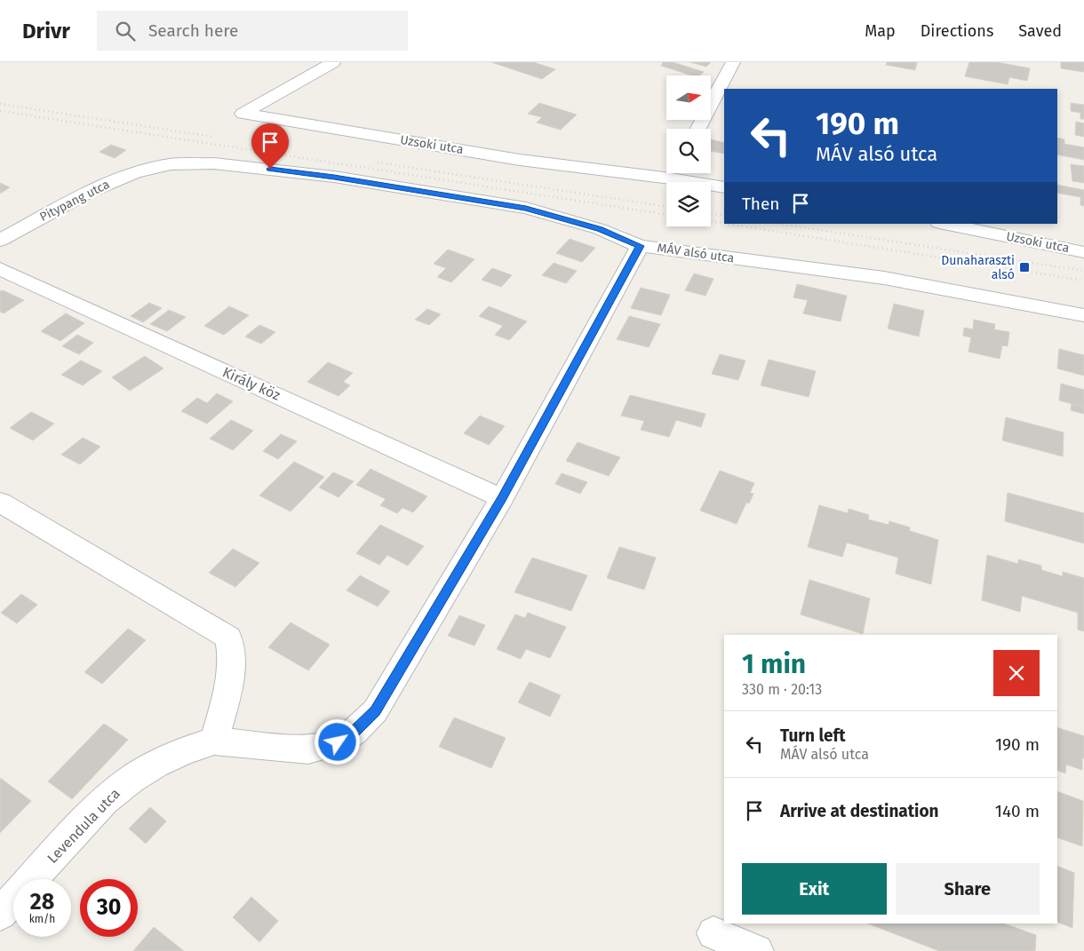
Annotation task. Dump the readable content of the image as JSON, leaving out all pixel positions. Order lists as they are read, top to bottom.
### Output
{
  "streets": {
    "street": [
      "Uzsoki utca",
      "Pitypang utca",
      "MÁV alsó utca",
      "Király köz",
      "Levendula utca"
    ]
  },
  "crossings": [
    ["Pitypang utca", "MÁV alsó utca"],
    ["MÁV alsó utca", "Levendula utca"],
    ["Király köz", "Levendula utca"]
  ],
  "places": {
    "transit": ["Dunaharaszti alsó"]
  },
  "north": "right",
  "page": {
    "header": "Drivr",
    "search": "Search here",
    "nav": ["Map", "Directions", "Saved"],
    "turn": ["190 m", "MÁV alsó utca"],
    "then": "Then",
    "heading": ["1 min", "330 m · 20:13"],
    "list": [
      {
        "name": "Turn left",
        "note": "MÁV alsó utca",
        "value": "190 m"
      },
      {
        "name": "Arrive at destination",
        "value": "140 m"
      }
    ],
    "buttons": ["Exit", "Share"],
    "speed": "28 km/h",
    "limit": "30"
  }
}
